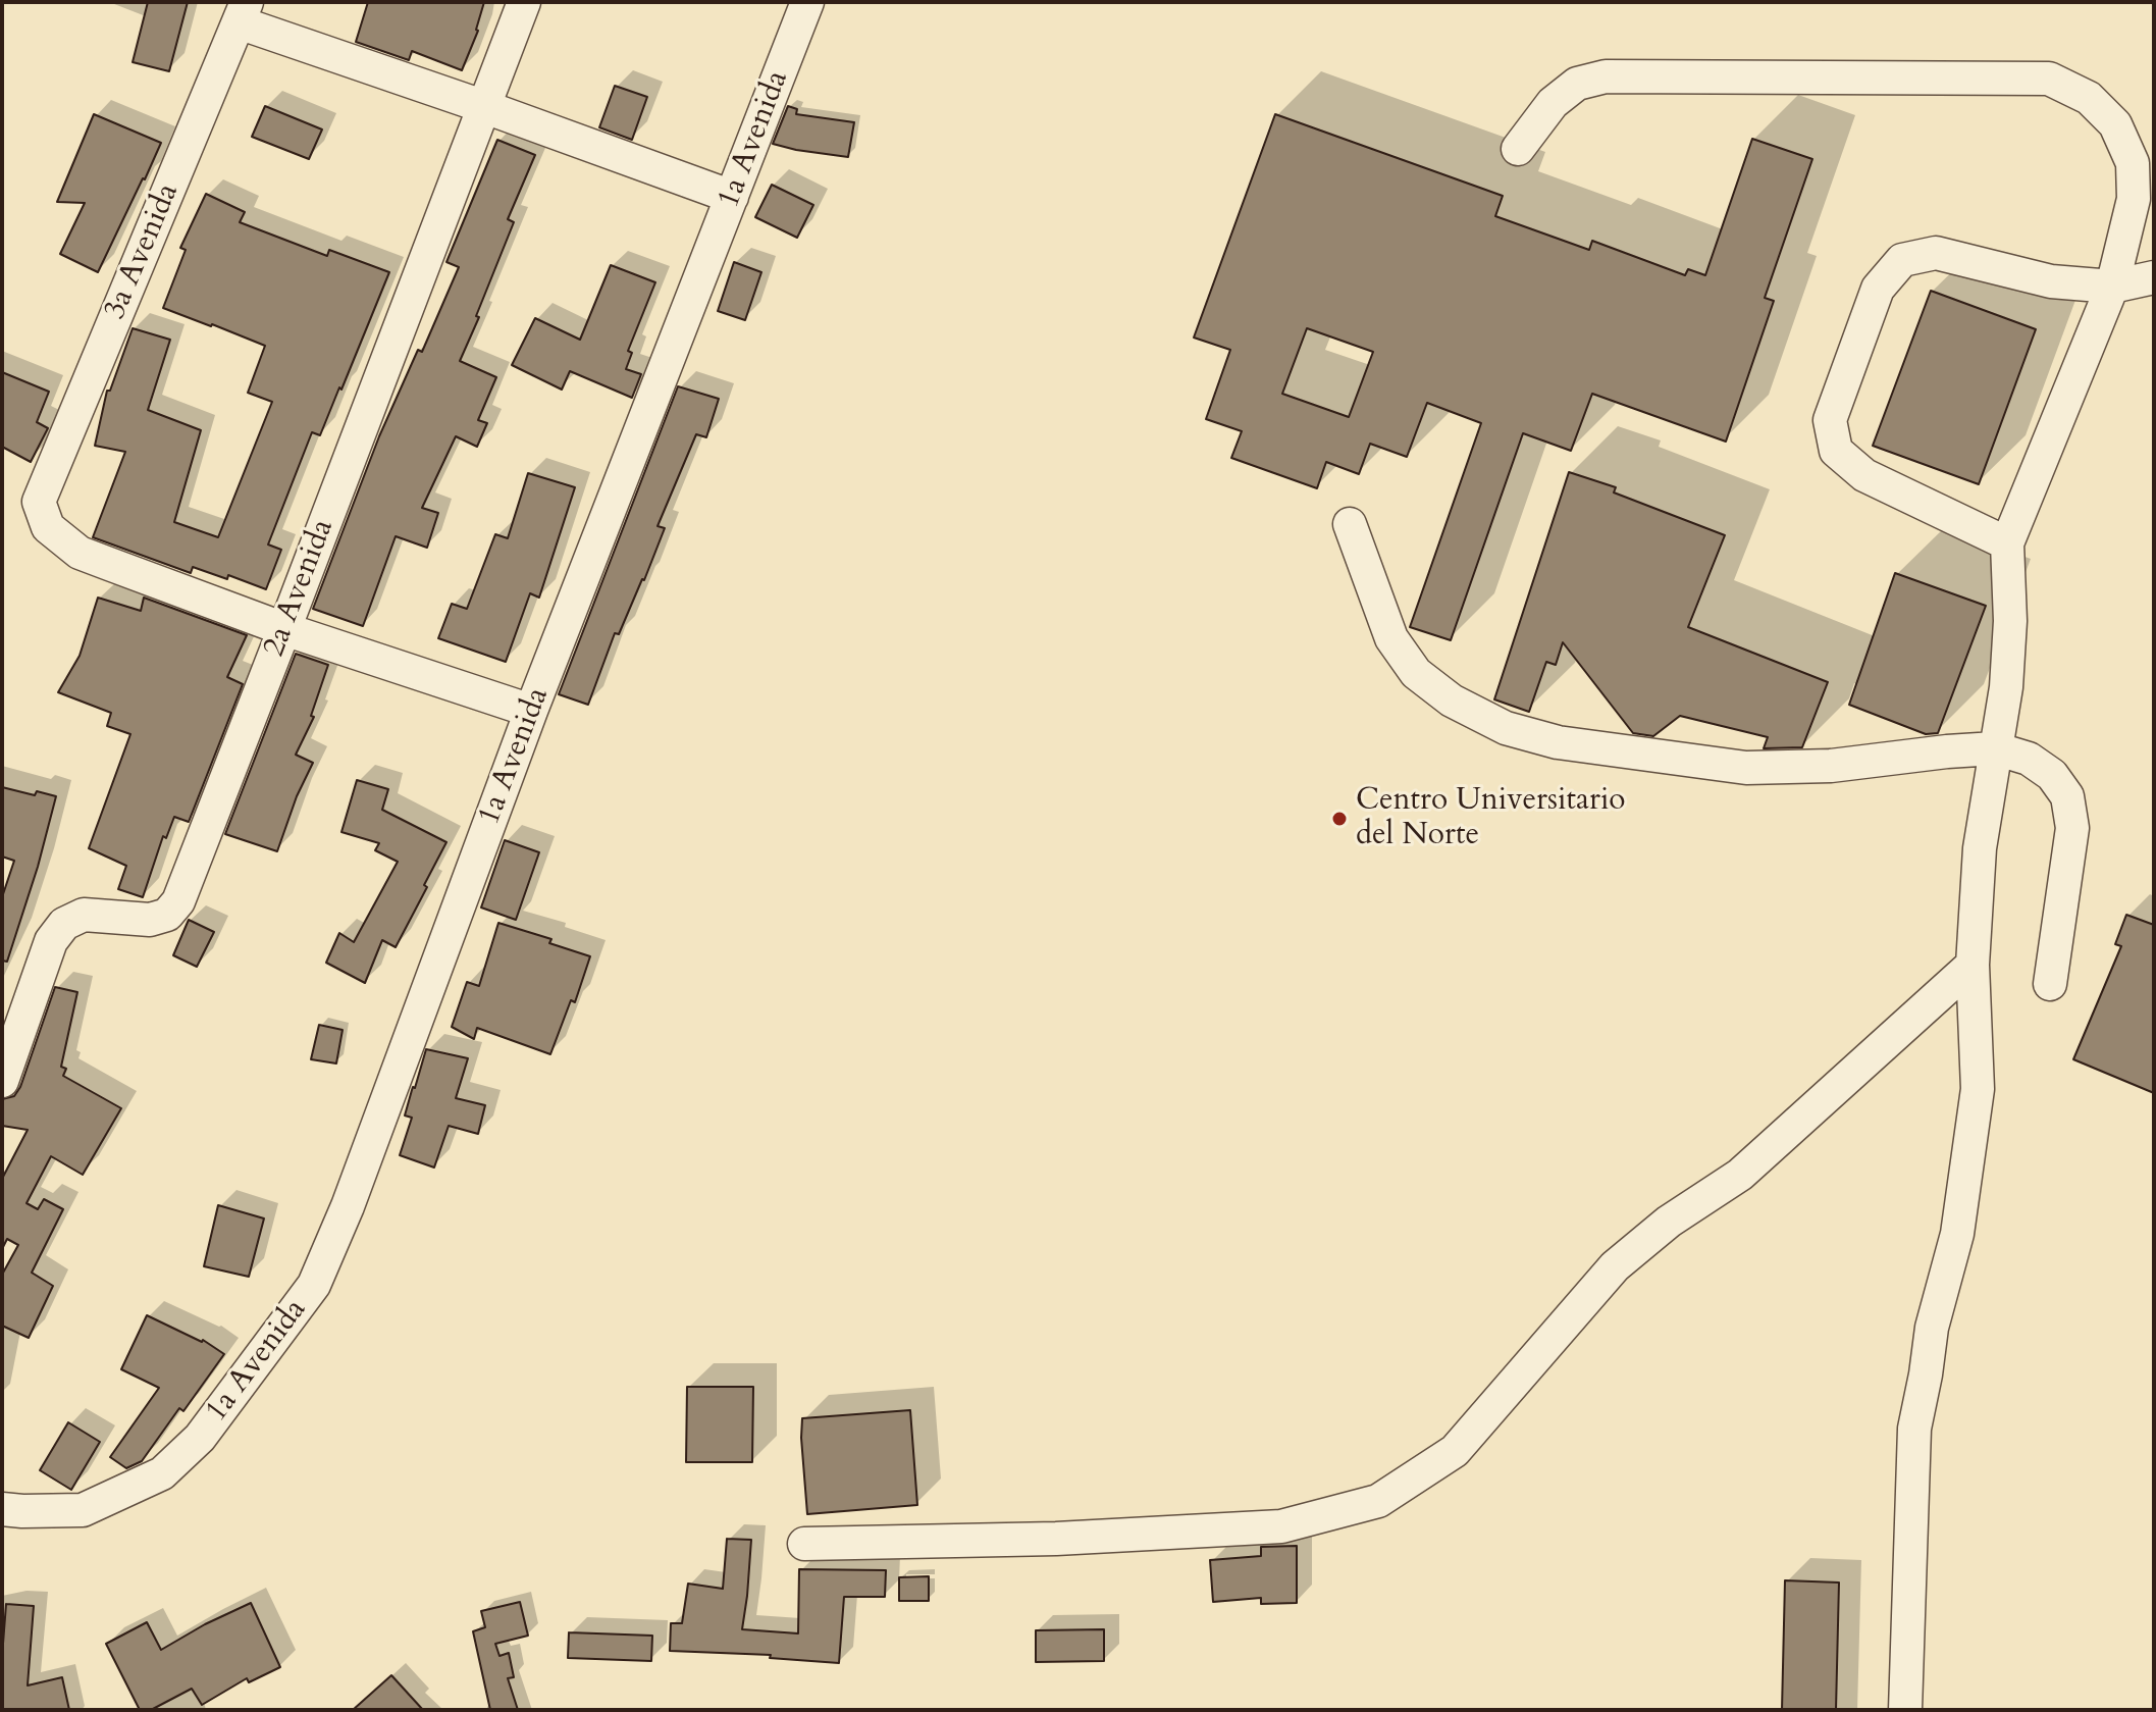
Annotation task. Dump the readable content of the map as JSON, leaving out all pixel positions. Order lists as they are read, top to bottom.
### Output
{
  "streets": {
    "street": ["1a Avenida", "3a Avenida", "2a Avenida"]
  },
  "crossings": [
    ["3a Avenida", "2a Avenida"]
  ],
  "places": ["Centro Universitario del Norte"]
}
